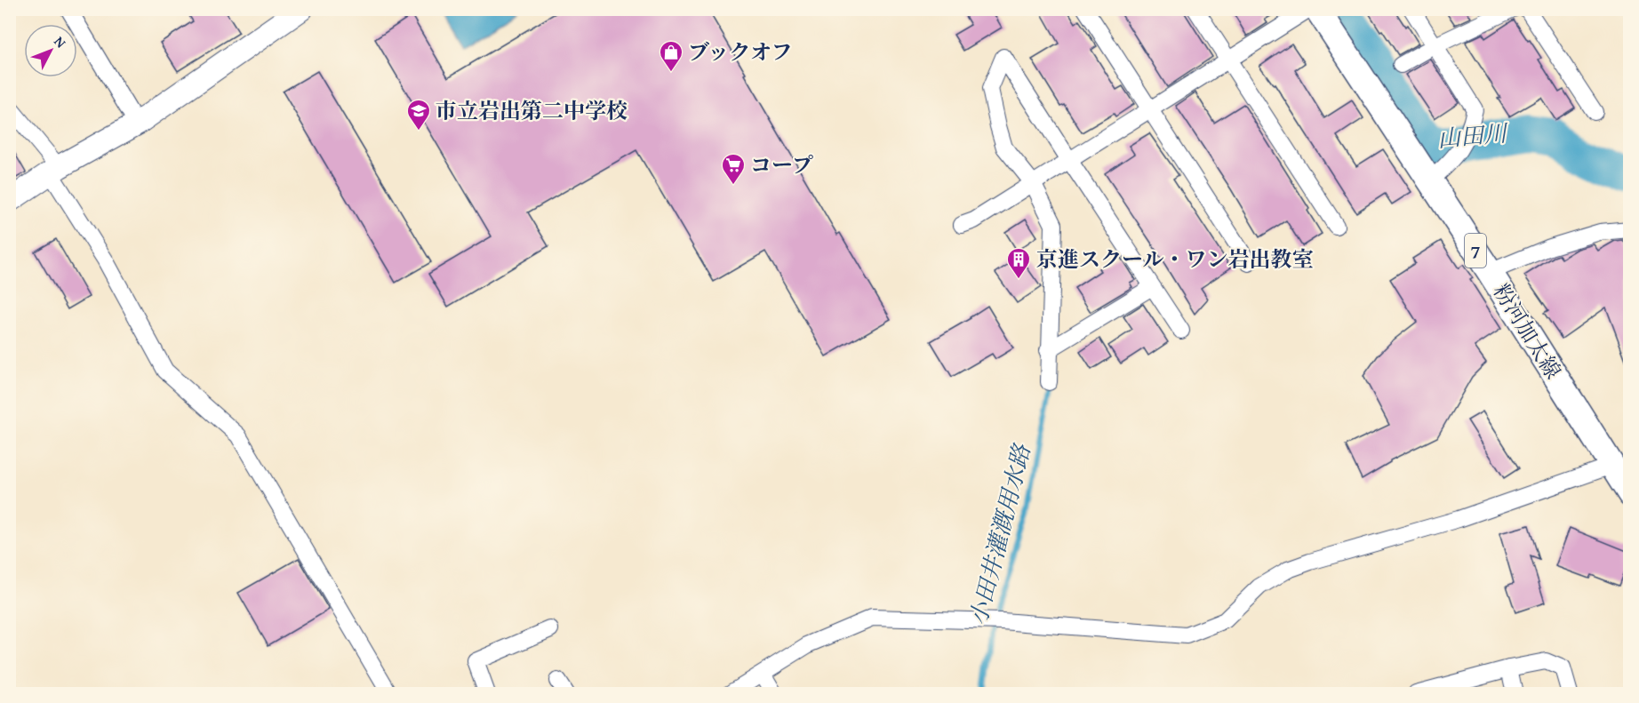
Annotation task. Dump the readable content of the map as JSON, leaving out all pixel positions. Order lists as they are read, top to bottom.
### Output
{
  "streets": {
    "main road": ["7", "粉河加太線"]
  },
  "water": ["山田川", "小田井灌漑用水路"],
  "places": {
    "shop": ["ブックオフ"],
    "school or university": ["市立岩出第二中学校"],
    "supermarket": ["コープ"],
    "building": ["京進スクール・ワン岩出教室"]
  },
  "north": "top right"
}
